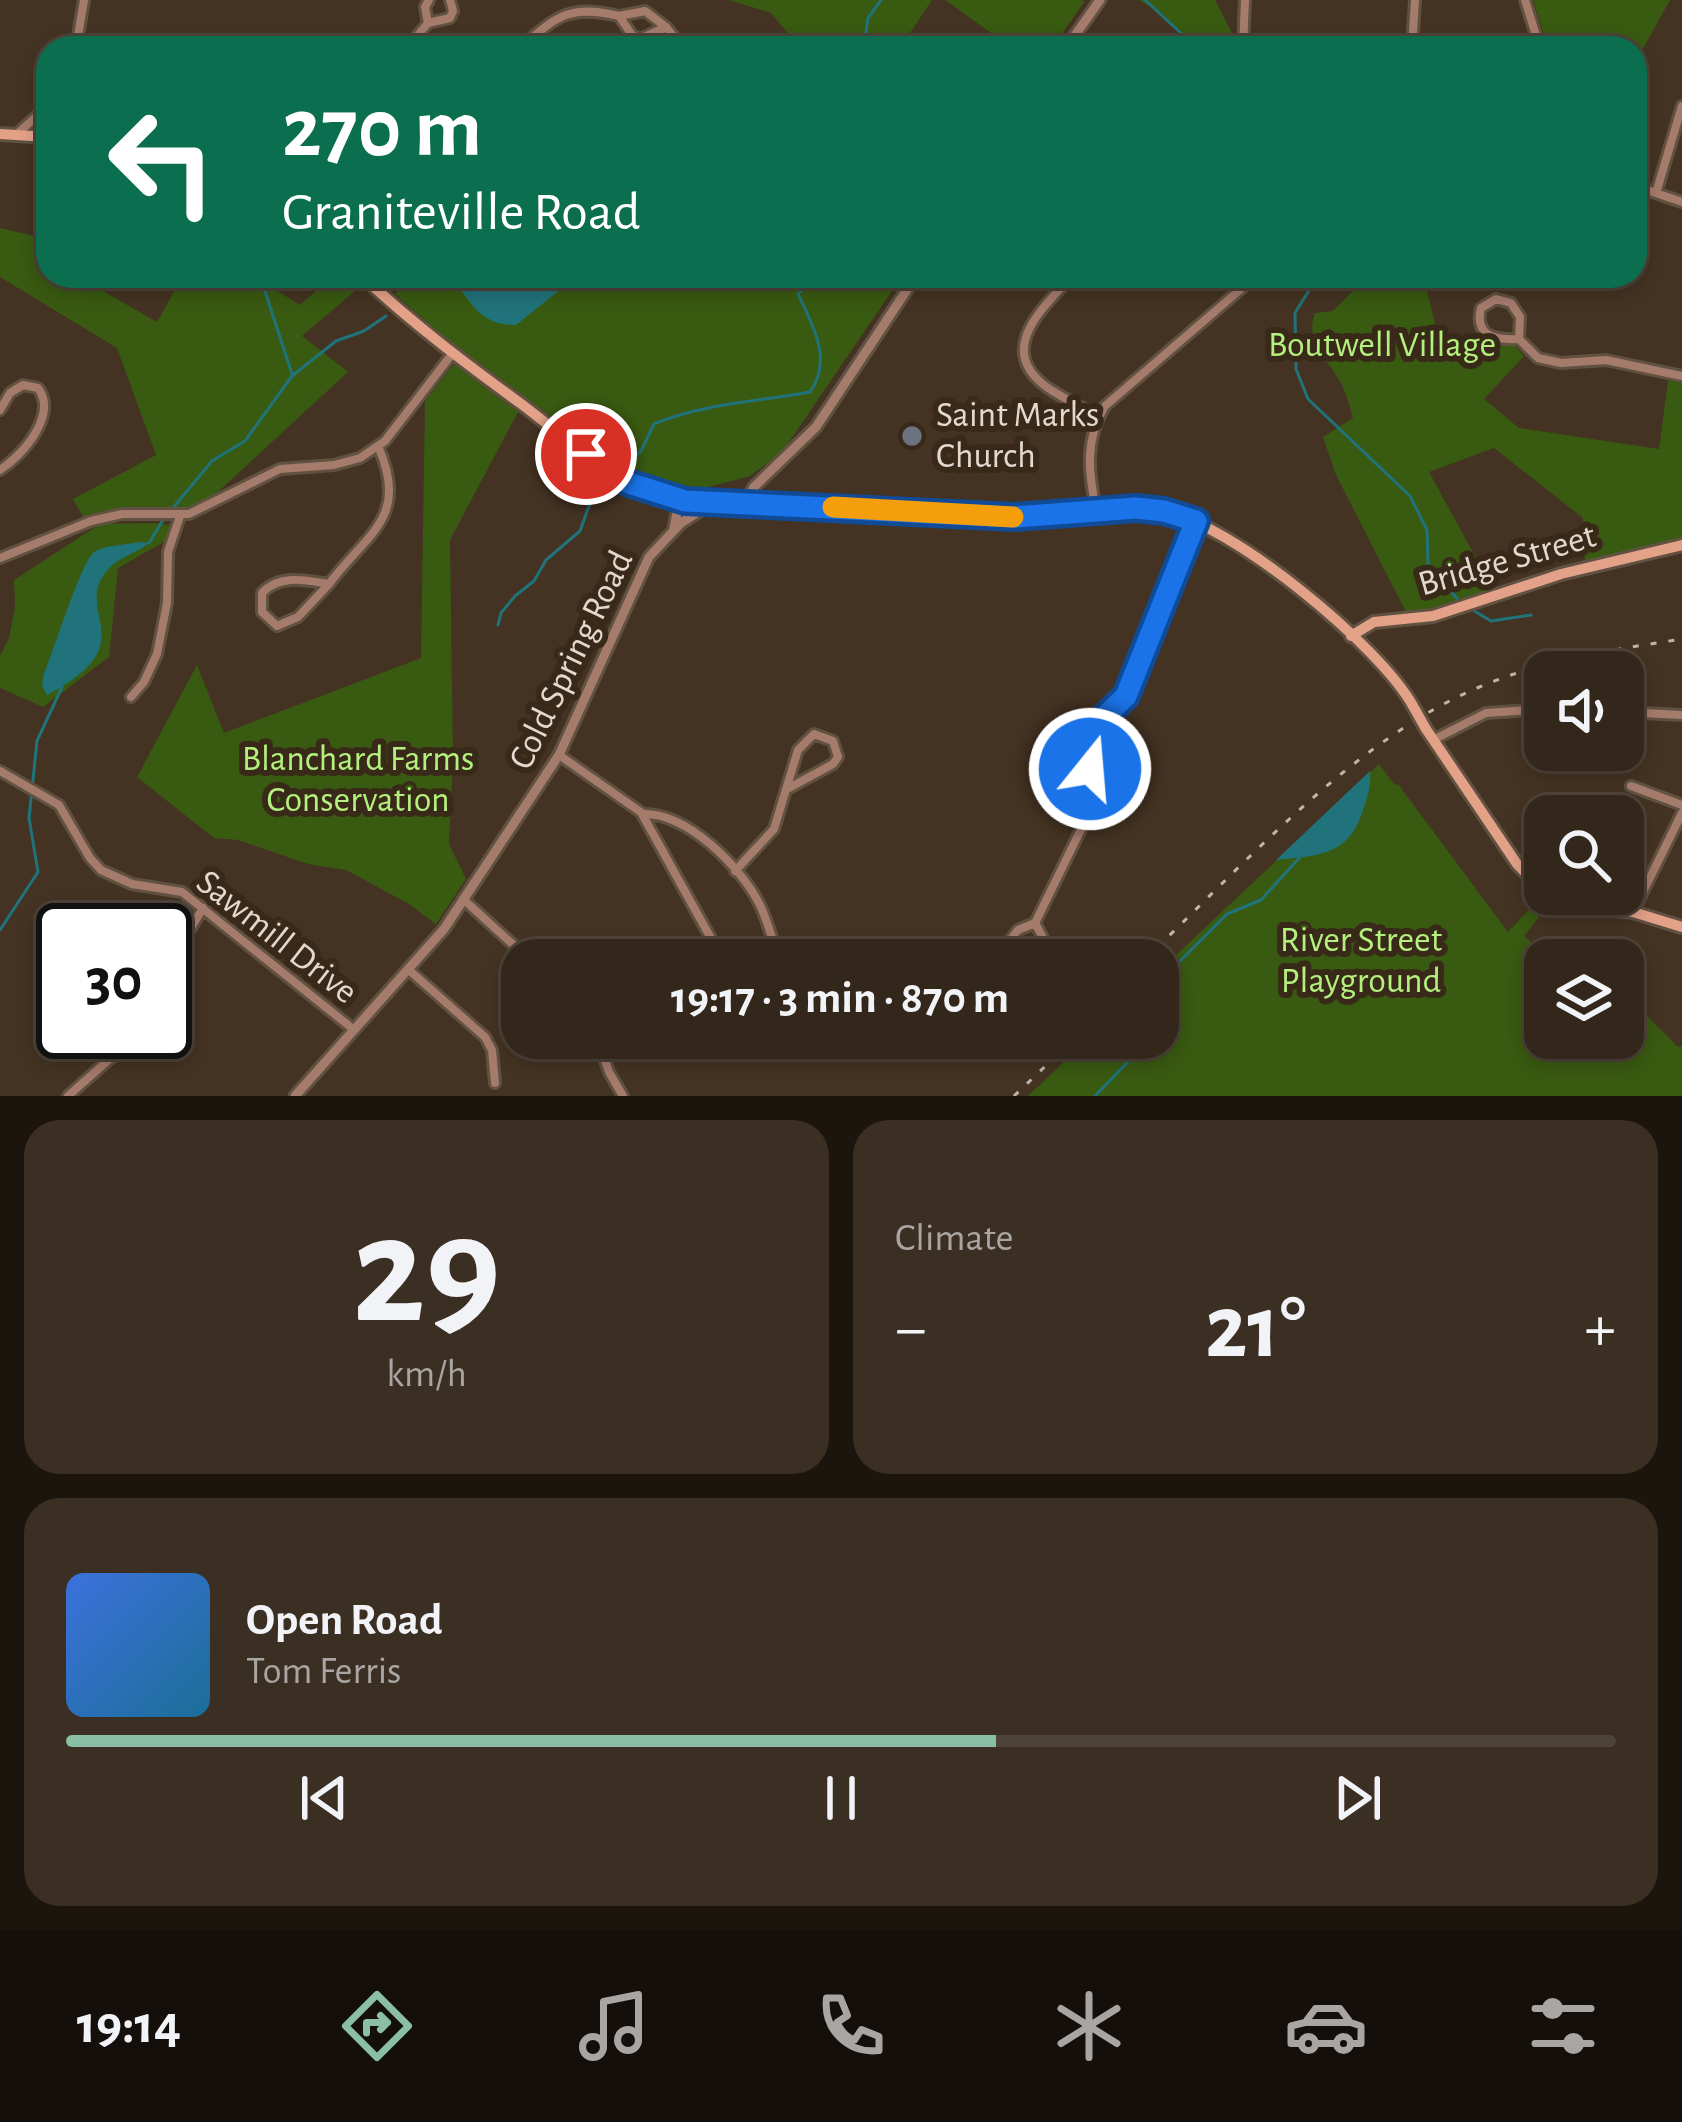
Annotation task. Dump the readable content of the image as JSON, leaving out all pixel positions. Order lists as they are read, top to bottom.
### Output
{
  "streets": {
    "main road": ["Bridge Street"],
    "street": ["Cold Spring Road", "Sawmill Drive"]
  },
  "crossings": [
    ["Cold Spring Road", "Sawmill Drive"]
  ],
  "parks": ["Boutwell Village", "Blanchard Farms Conservation", "River Street Playground"],
  "places": ["Saint Marks Church"],
  "page": {
    "turn": ["270 m", "Graniteville Road"],
    "limit": "30",
    "trip": "19:17 · 3 min · 870 m",
    "tile": [
      ["29", "km/h"],
      "Climate"
    ],
    "heat": ["−", "21°", "+"],
    "song": ["Open Road", "Tom Ferris"],
    "tabs": "19:14"
  }
}
